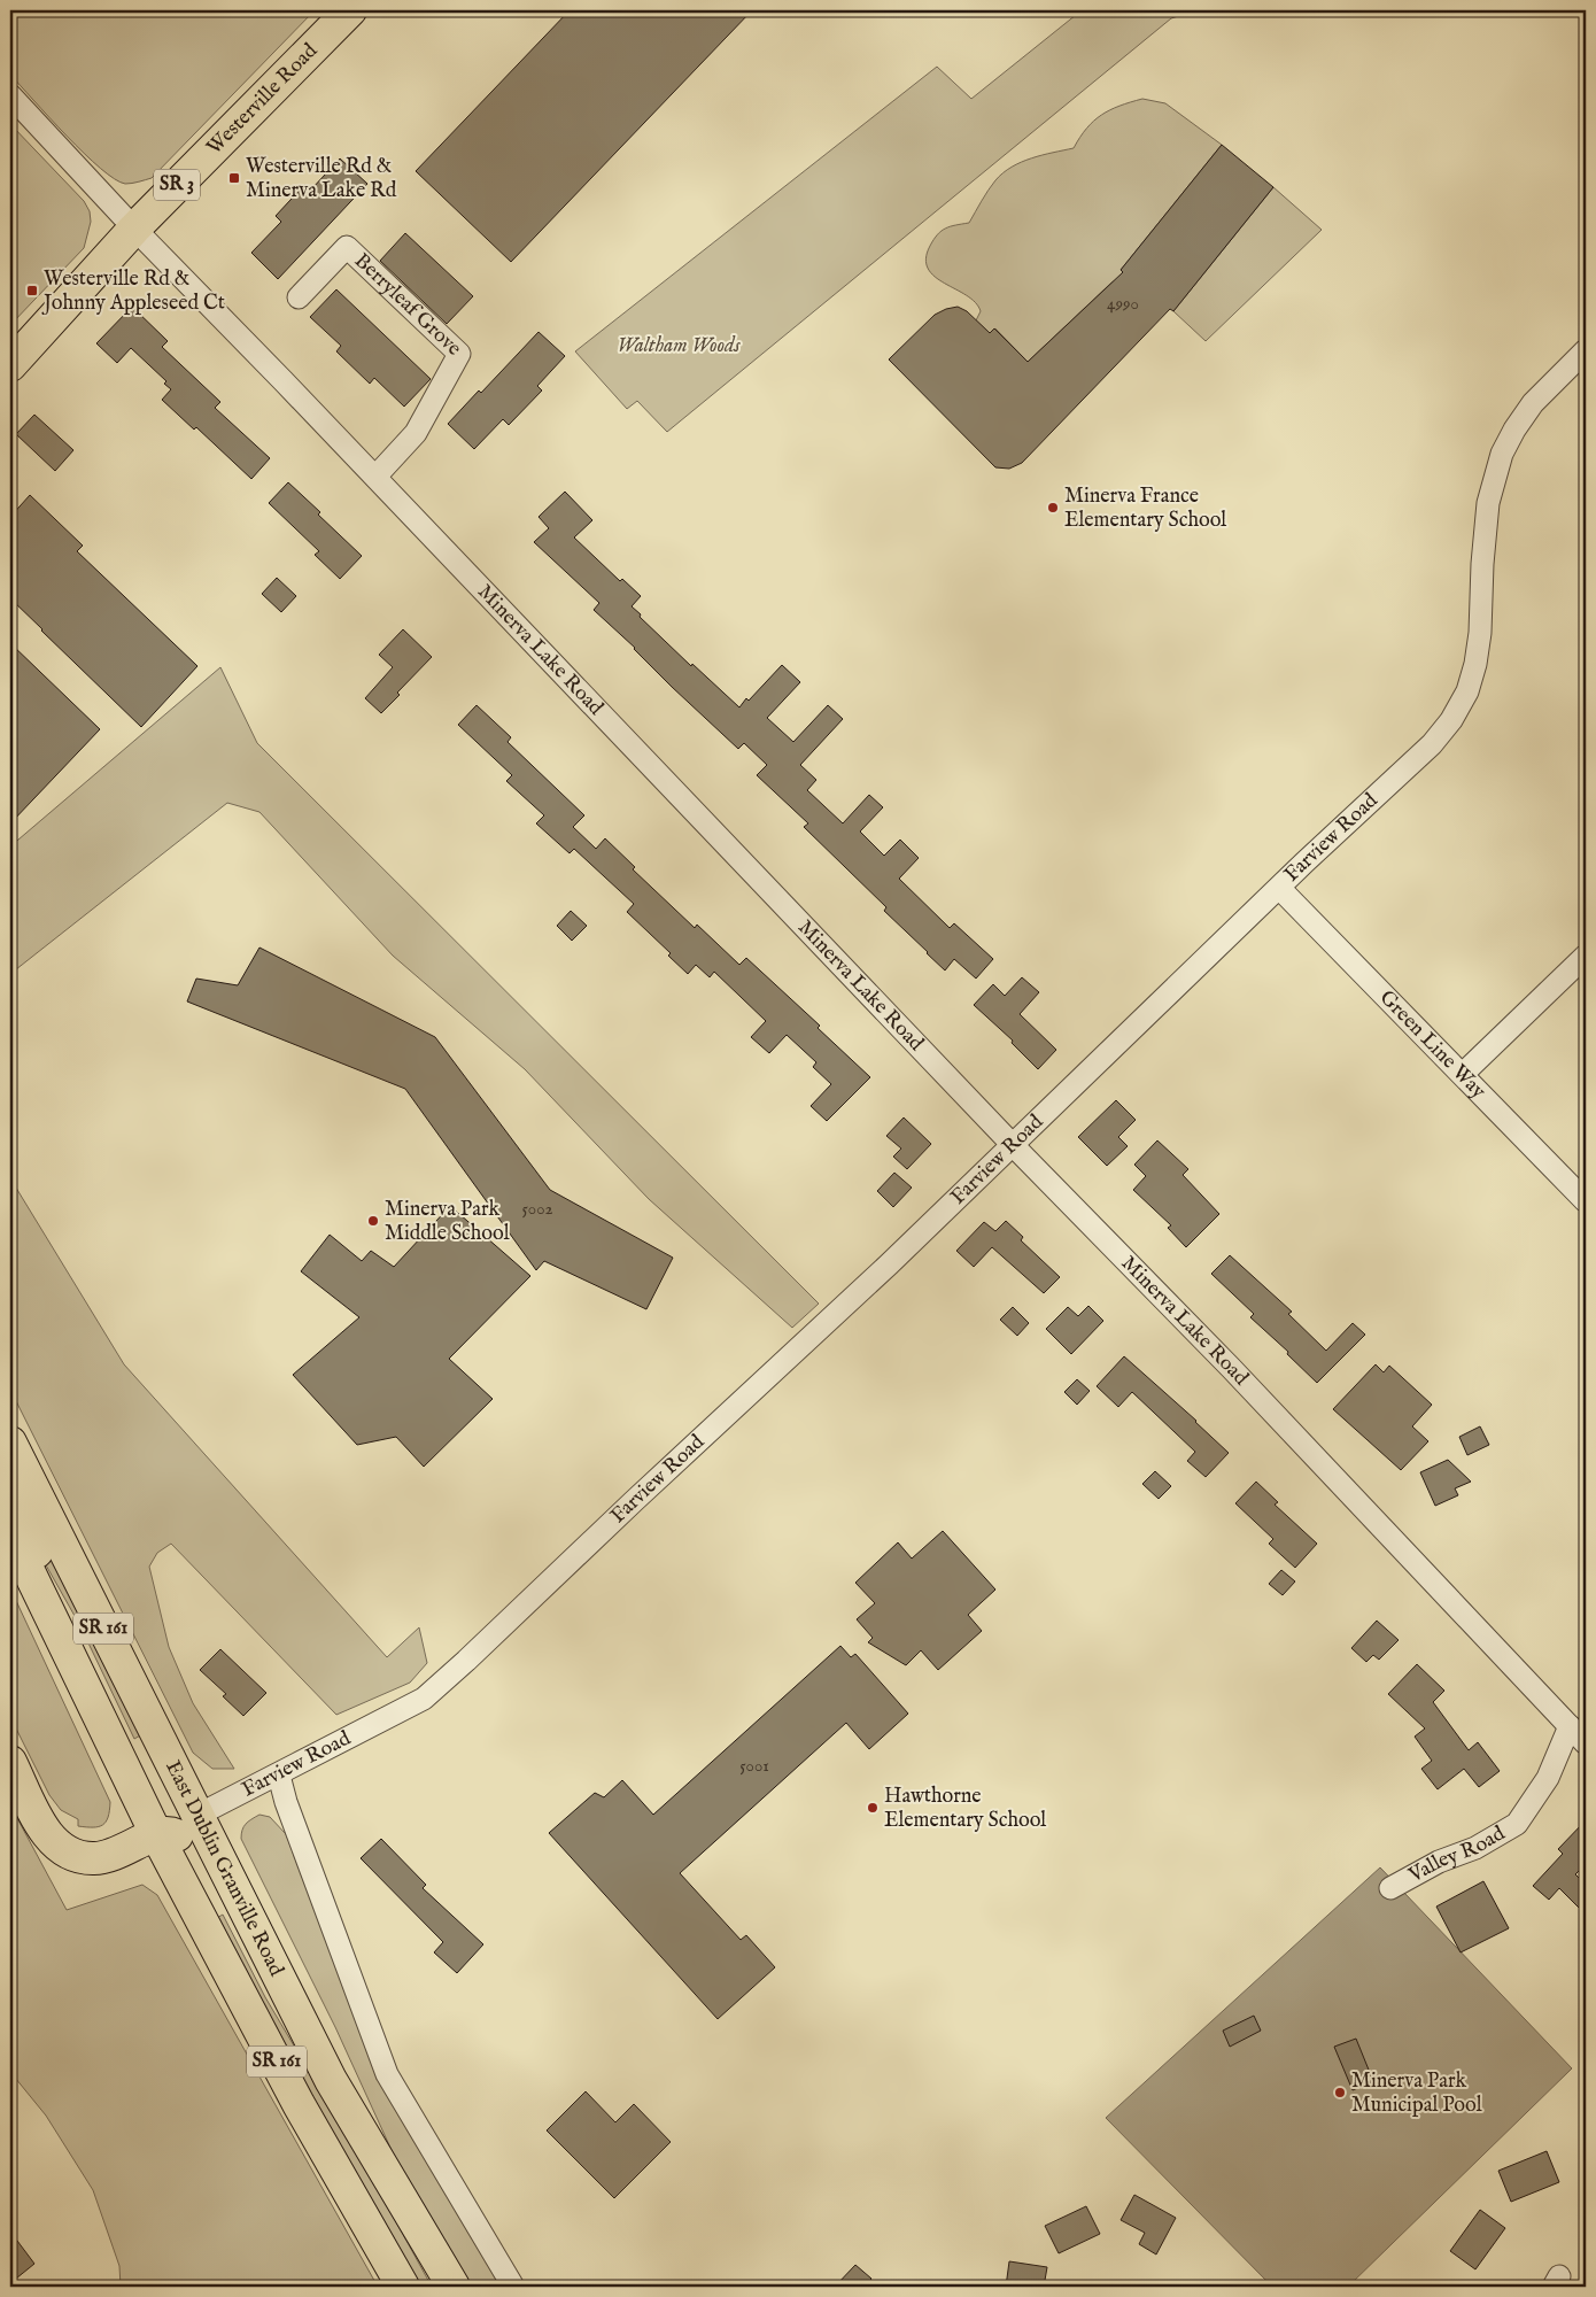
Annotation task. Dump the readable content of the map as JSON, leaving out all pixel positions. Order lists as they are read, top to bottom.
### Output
{
  "streets": {
    "main road": [
      "Westerville Road",
      "SR 3",
      "SR 161",
      "East Dublin Granville Road"
    ],
    "street": [
      "Berryleaf Grove",
      "Minerva Lake Road",
      "Farview Road",
      "Green Line Way",
      "Valley Road"
    ]
  },
  "crossings": [
    ["Westerville Road", "Minerva Lake Road"],
    ["Berryleaf Grove", "Minerva Lake Road"],
    ["Minerva Lake Road", "Farview Road"],
    ["Minerva Lake Road", "Valley Road"],
    ["Farview Road", "Green Line Way"],
    ["Farview Road", "East Dublin Granville Road"]
  ],
  "parks": ["Waltham Woods"],
  "places": {
    "transit": ["Westerville Rd & Minerva Lake Rd", "Westerville Rd & Johnny Appleseed Ct"],
    "other": [
      "Minerva France Elementary School",
      "Minerva Park Middle School",
      "Hawthorne Elementary School",
      "Minerva Park Municipal Pool"
    ]
  },
  "house_numbers": ["4990", "5002", "5001"]
}
